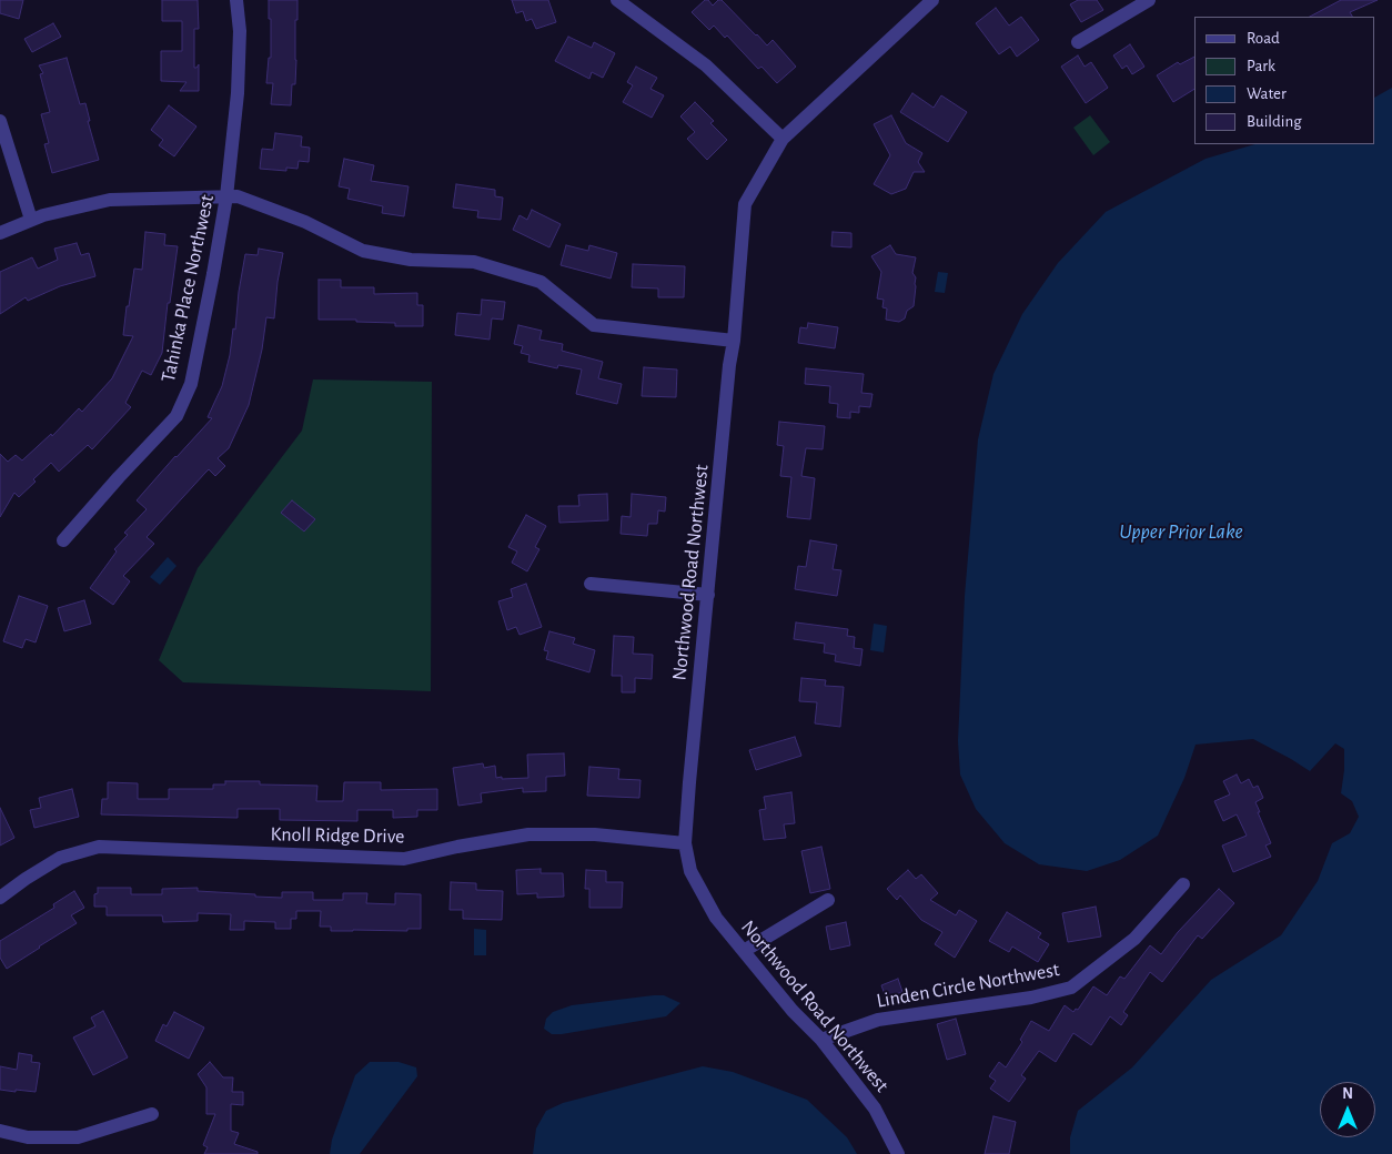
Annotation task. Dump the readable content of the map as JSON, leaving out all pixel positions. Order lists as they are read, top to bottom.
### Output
{
  "streets": {
    "street": [
      "Tahinka Place Northwest",
      "Northwood Road Northwest",
      "Knoll Ridge Drive",
      "Linden Circle Northwest"
    ]
  },
  "crossings": [
    ["Northwood Road Northwest", "Knoll Ridge Drive"],
    ["Northwood Road Northwest", "Linden Circle Northwest"]
  ],
  "water": ["Upper Prior Lake"],
  "legend": [
    "Road",
    "Park",
    "Water",
    "Building"
  ],
  "north": "top"
}
